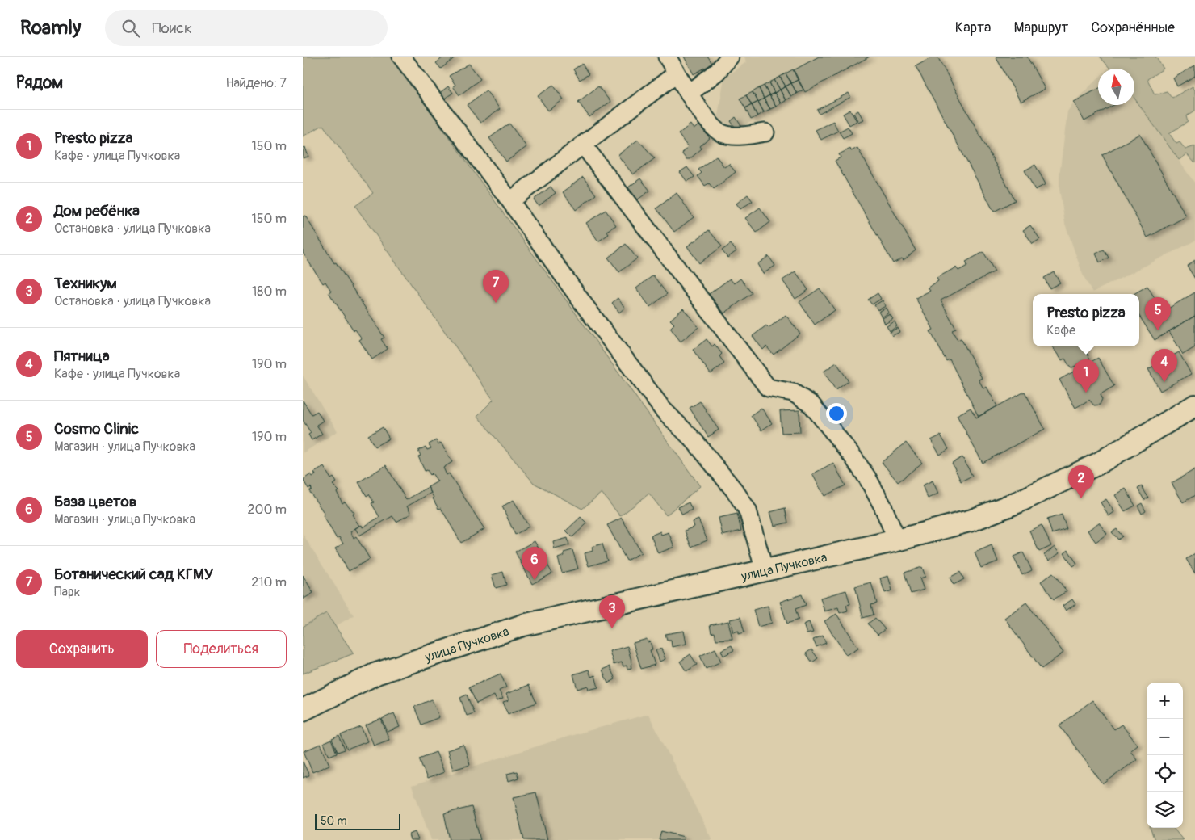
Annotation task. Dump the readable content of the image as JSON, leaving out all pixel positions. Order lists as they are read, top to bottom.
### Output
{
  "streets": {
    "main road": ["улица Пучковка"]
  },
  "scale_bar": "50 m",
  "north": "top",
  "page": {
    "header": "Roamly",
    "search": "Поиск",
    "nav": ["Карта", "Маршрут", "Сохранённые"],
    "heading": ["Рядом", "Найдено: 7"],
    "list": [
      {
        "mark": "1",
        "name": "Presto pizza",
        "note": "Кафе · улица Пучковка",
        "value": "150 m"
      },
      {
        "mark": "2",
        "name": "Дом ребёнка",
        "note": "Остановка · улица Пучковка",
        "value": "150 m"
      },
      {
        "mark": "3",
        "name": "Техникум",
        "note": "Остановка · улица Пучковка",
        "value": "180 m"
      },
      {
        "mark": "4",
        "name": "Пятница",
        "note": "Кафе · улица Пучковка",
        "value": "190 m"
      },
      {
        "mark": "5",
        "name": "Cosmo Clinic",
        "note": "Магазин · улица Пучковка",
        "value": "190 m"
      },
      {
        "mark": "6",
        "name": "База цветов",
        "note": "Магазин · улица Пучковка",
        "value": "200 m"
      },
      {
        "mark": "7",
        "name": "Ботанический сад КГМУ",
        "note": "Парк",
        "value": "210 m"
      }
    ],
    "pins": [
      "7",
      "5",
      "4",
      "1",
      "2",
      "6",
      "3"
    ],
    "popup": ["Presto pizza", "Кафе"],
    "buttons": ["Сохранить", "Поделиться"],
    "map_buttons": ["+", "−"],
    "scale": "50 m"
  }
}
